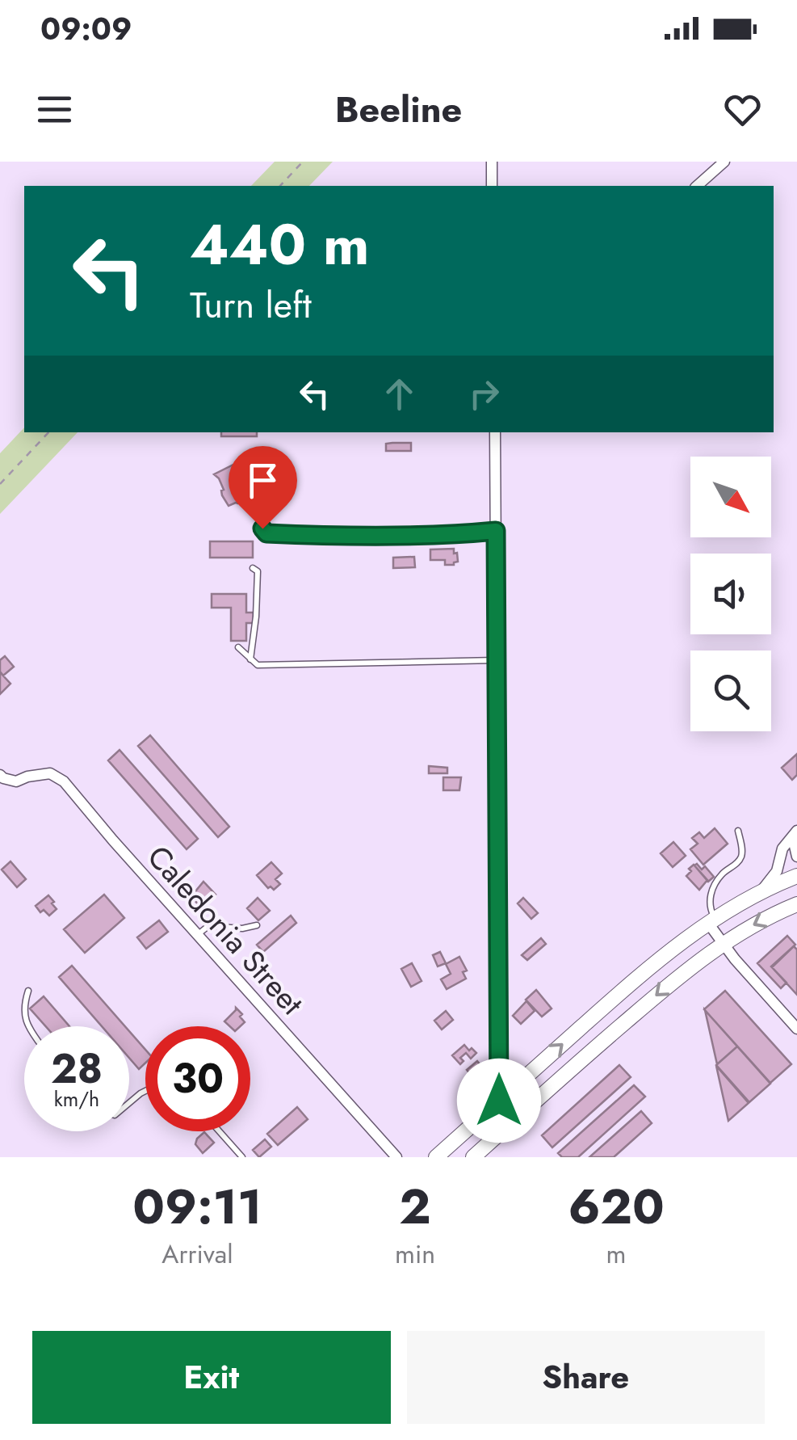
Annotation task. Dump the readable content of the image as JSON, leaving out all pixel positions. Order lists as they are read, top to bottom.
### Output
{
  "streets": {
    "street": ["Caledonia Street"]
  },
  "north": "bottom right",
  "page": {
    "status": "09:09",
    "header": "Beeline",
    "turn": ["440 m", "Turn left"],
    "speed": "28 km/h",
    "limit": "30",
    "eta": [
      "09:11",
      "Arrival",
      "2",
      "min",
      "620",
      "m"
    ],
    "buttons": ["Exit", "Share"]
  }
}
